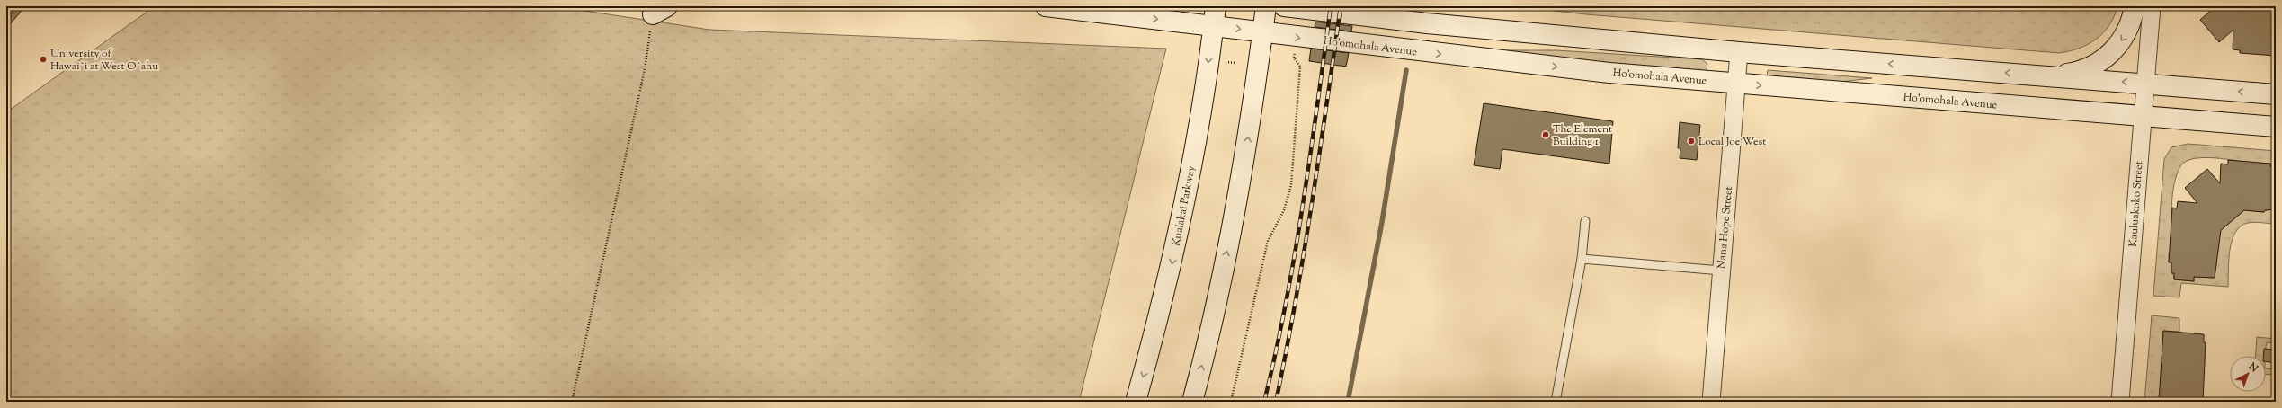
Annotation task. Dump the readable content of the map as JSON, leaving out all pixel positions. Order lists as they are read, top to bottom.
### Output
{
  "streets": {
    "main road": ["Ho’omohala Avenue", "Kualakai Parkway"],
    "street": ["Kauluakoko Street", "Nana Hope Street"]
  },
  "crossings": [
    ["Ho’omohala Avenue", "Kauluakoko Street"],
    ["Ho’omohala Avenue", "Kualakai Parkway"],
    ["Ho’omohala Avenue", "Nana Hope Street"]
  ],
  "places": ["University of Hawaiʻi at West Oʻahu", "The Element Building 1", "Local Joe West"],
  "north": "top right"
}
